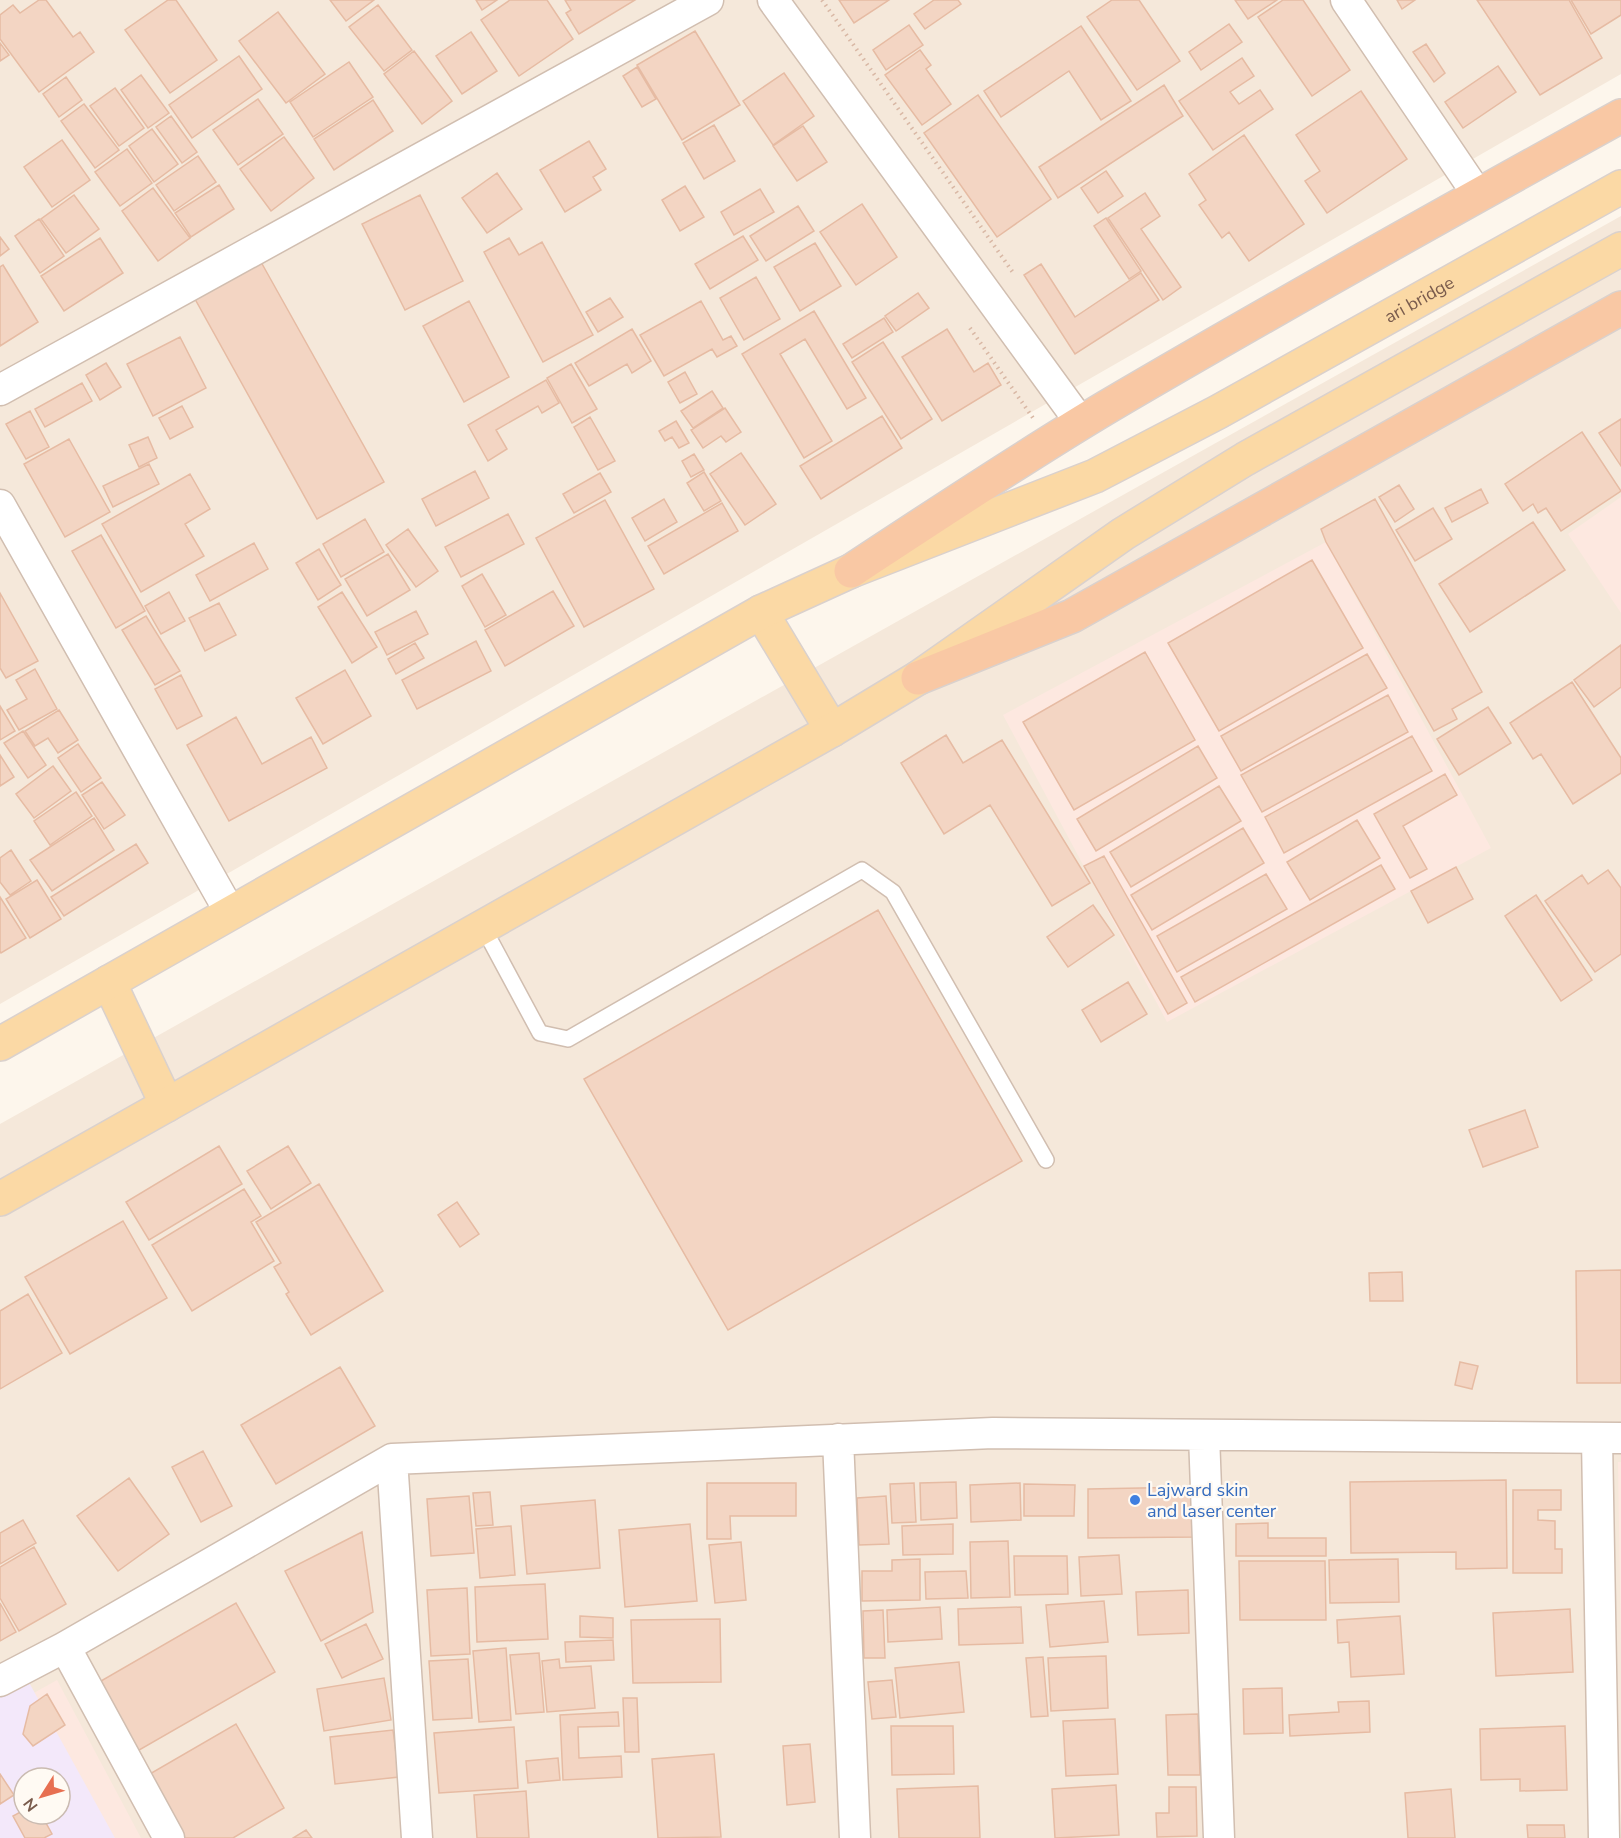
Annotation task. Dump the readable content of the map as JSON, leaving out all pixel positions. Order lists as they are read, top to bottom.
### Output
{
  "streets": {
    "main road": ["ari bridge"]
  },
  "places": ["Lajward skin and laser center"],
  "north": "bottom left"
}
